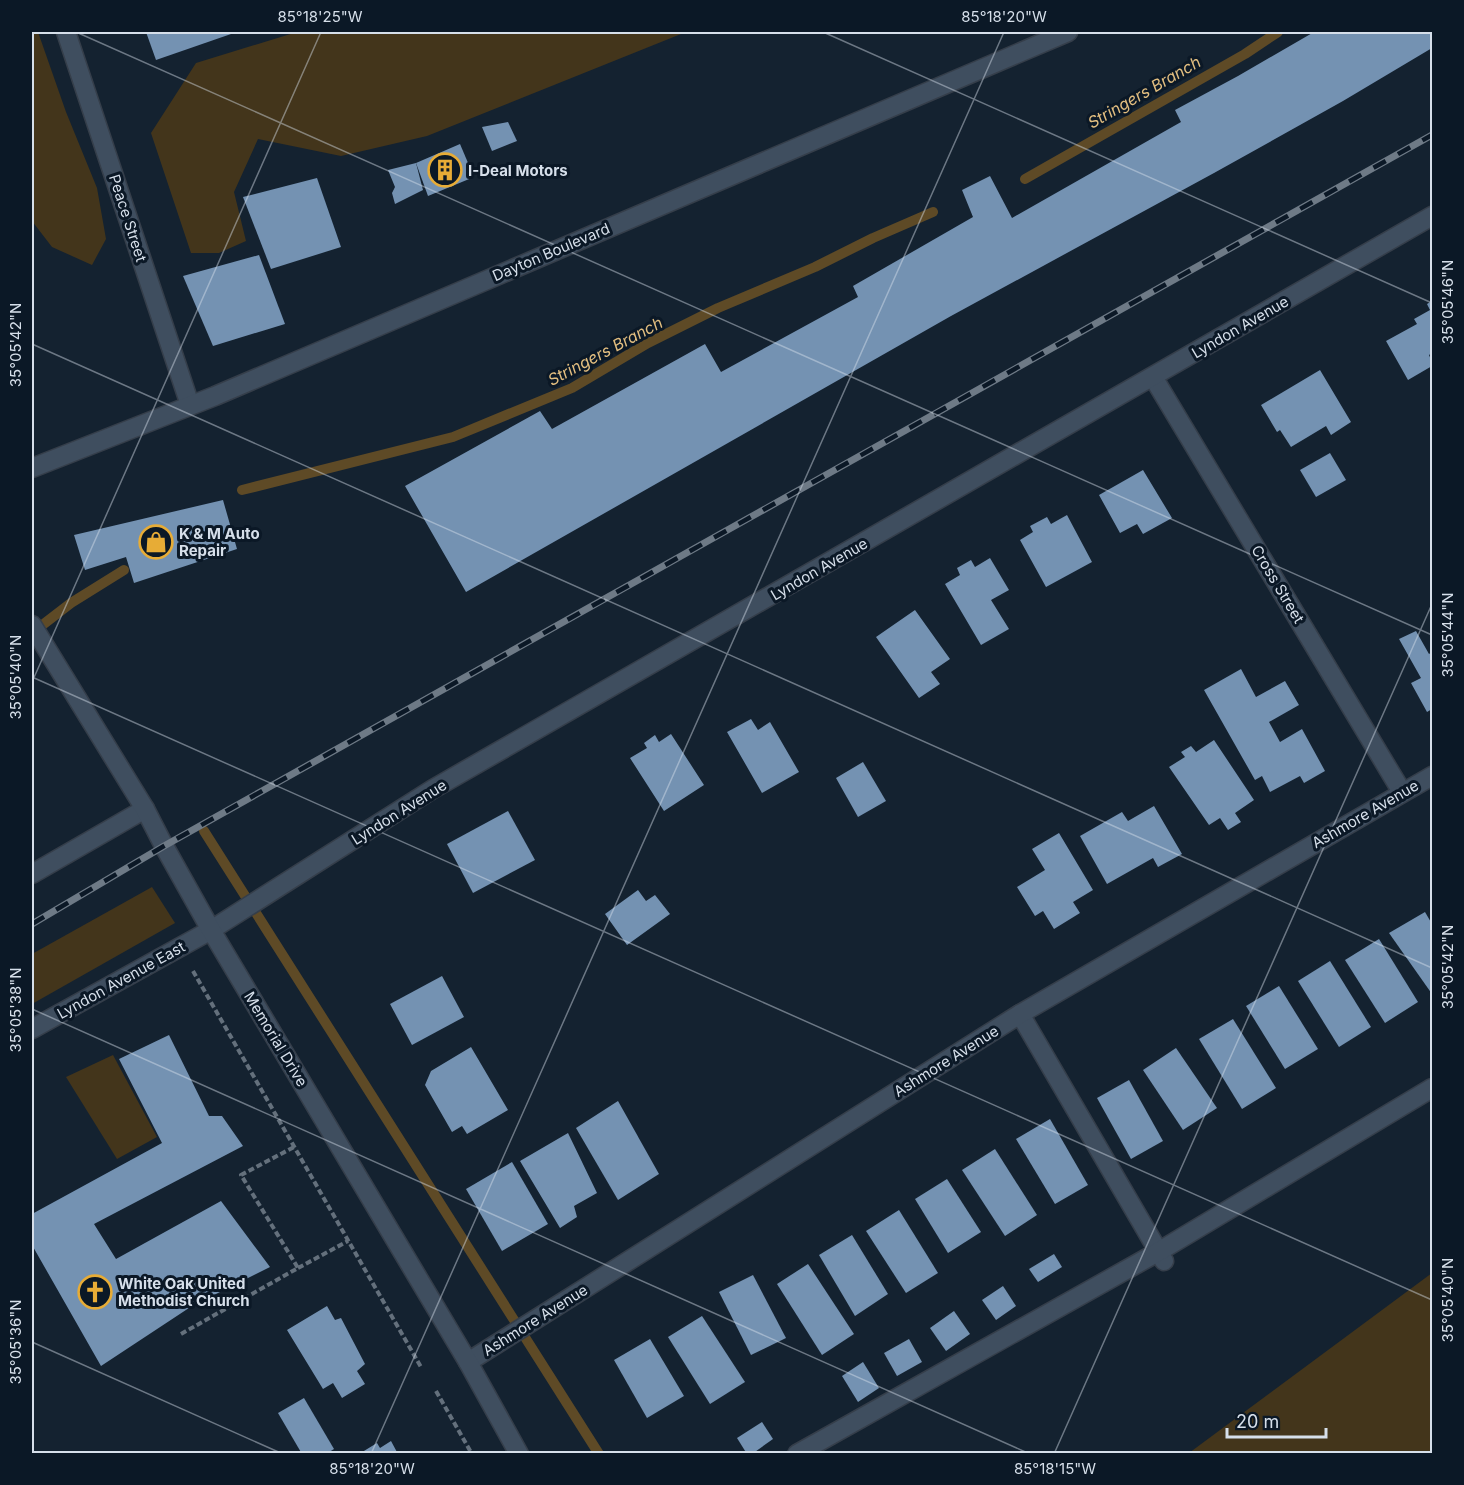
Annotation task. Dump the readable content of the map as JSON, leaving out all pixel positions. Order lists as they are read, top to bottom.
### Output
{
  "streets": {
    "street": [
      "Peace Street",
      "Dayton Boulevard",
      "Lyndon Avenue",
      "Cross Street",
      "Ashmore Avenue",
      "Lyndon Avenue East",
      "Memorial Drive"
    ]
  },
  "crossings": [
    ["Peace Street", "Dayton Boulevard"],
    ["Lyndon Avenue", "Cross Street"],
    ["Lyndon Avenue", "Lyndon Avenue East"],
    ["Lyndon Avenue", "Memorial Drive"],
    ["Cross Street", "Ashmore Avenue"],
    ["Ashmore Avenue", "Memorial Drive"],
    ["Lyndon Avenue East", "Memorial Drive"]
  ],
  "water": ["Stringers Branch"],
  "places": {
    "building": ["I-Deal Motors"],
    "shop": ["K & M Auto Repair"],
    "church": ["White Oak United Methodist Church"]
  },
  "scale_bar": "20 m",
  "coordinates": [
    "85°18'25\"W",
    "85°18'20\"W",
    "35°05'46\"N",
    "35°05'42\"N",
    "35°05'44\"N",
    "35°05'40\"N",
    "35°05'38\"N",
    "35°05'36\"N",
    "85°18'15\"W"
  ]
}
